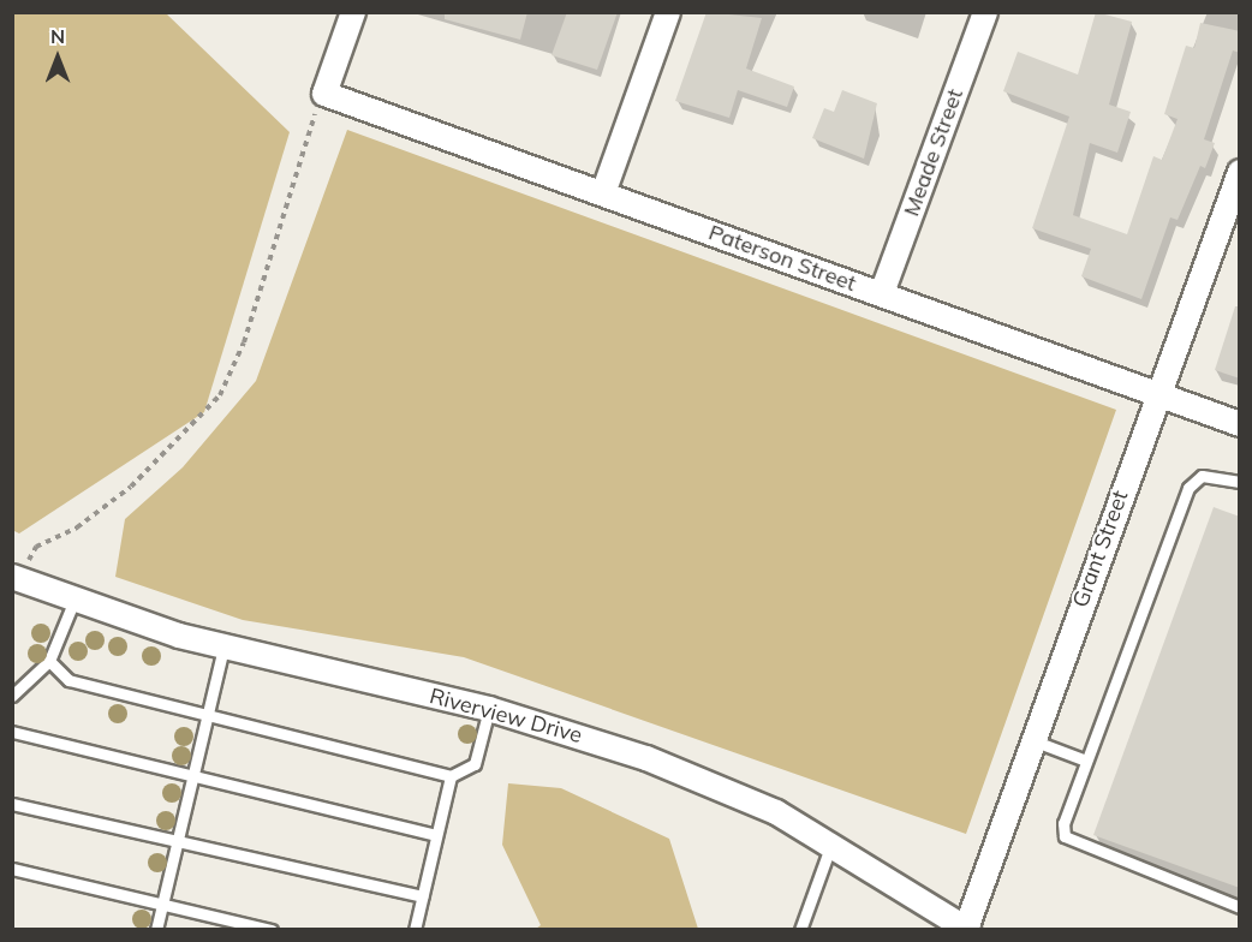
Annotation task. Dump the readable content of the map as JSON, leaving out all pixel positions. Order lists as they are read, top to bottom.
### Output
{
  "streets": {
    "street": [
      "Meade Street",
      "Paterson Street",
      "Grant Street",
      "Riverview Drive"
    ]
  },
  "crossings": [
    ["Meade Street", "Paterson Street"],
    ["Paterson Street", "Grant Street"],
    ["Grant Street", "Riverview Drive"]
  ],
  "north": "top"
}
